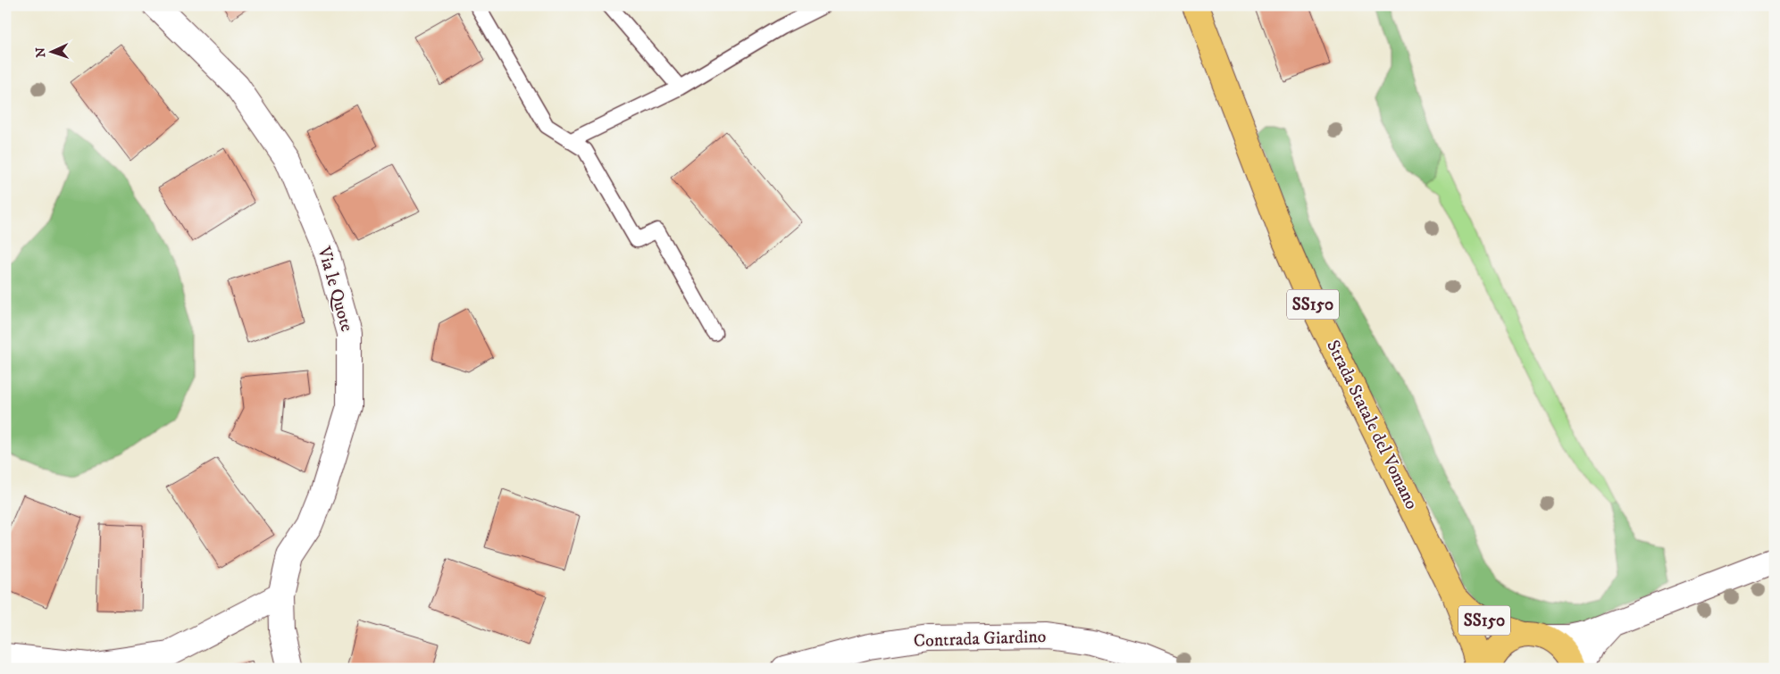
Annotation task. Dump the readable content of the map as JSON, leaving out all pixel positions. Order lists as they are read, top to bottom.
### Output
{
  "streets": {
    "main road": ["SS150", "Strada Statale del Vomano"],
    "street": ["Via le Quote", "Contrada Giardino"]
  },
  "north": "left"
}
